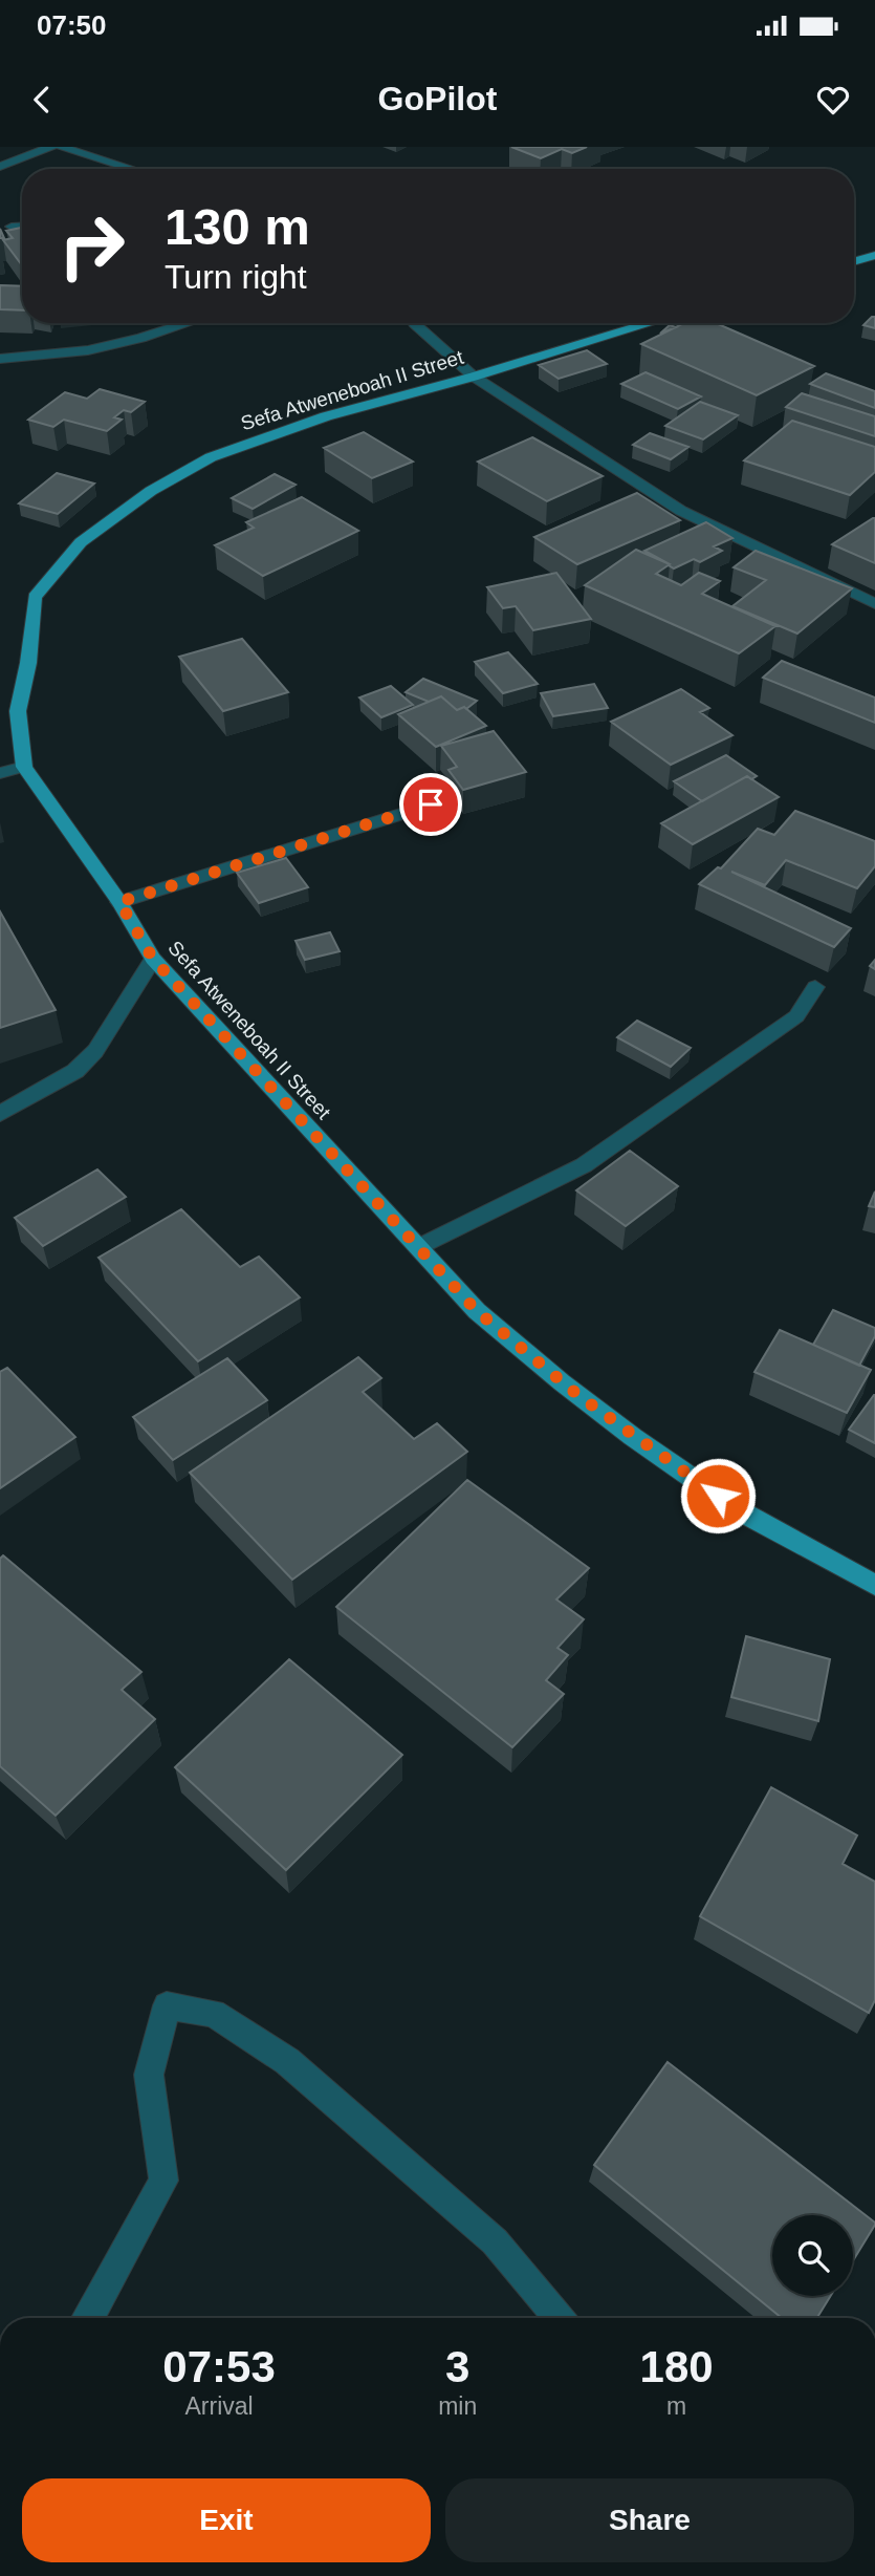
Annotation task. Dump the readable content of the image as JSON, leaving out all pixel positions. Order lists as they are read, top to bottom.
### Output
{
  "streets": {
    "main road": ["Sefa Atweneboah II Street"]
  },
  "page": {
    "status": "07:50",
    "header": "GoPilot",
    "turn": ["130 m", "Turn right"],
    "eta": [
      "07:53",
      "Arrival",
      "3",
      "min",
      "180",
      "m"
    ],
    "buttons": ["Exit", "Share"]
  }
}
